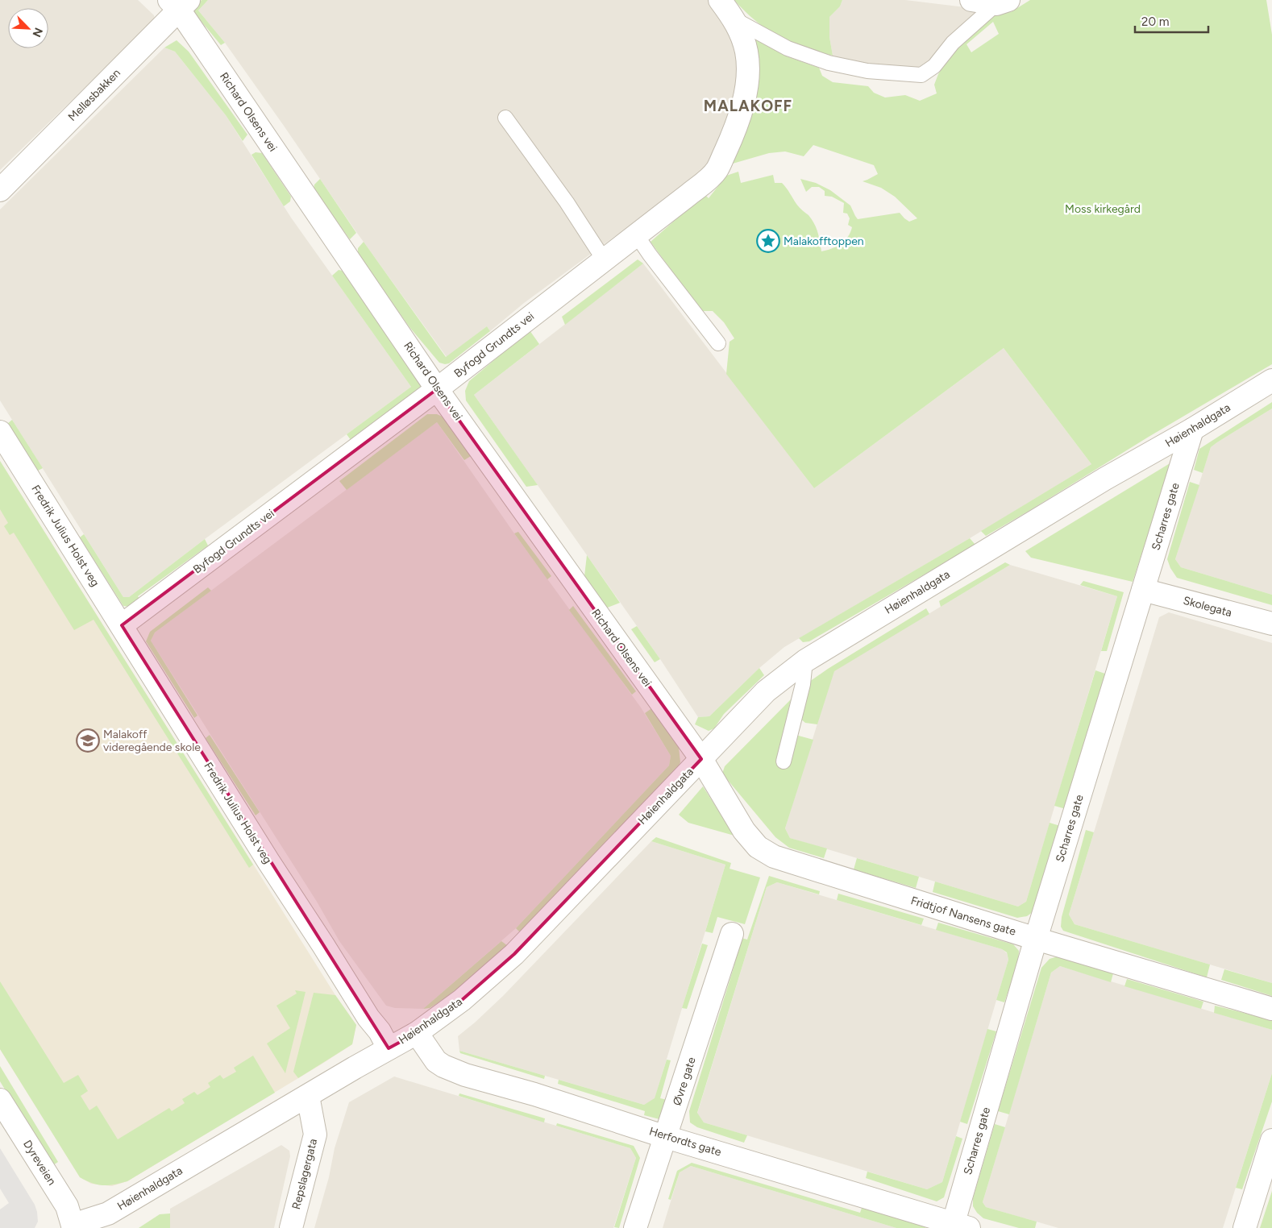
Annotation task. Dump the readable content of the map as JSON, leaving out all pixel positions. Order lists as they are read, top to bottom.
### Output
{
  "streets": {
    "street": [
      "Melløsbakken",
      "Richard Olsens vei",
      "Byfogd Grundts vei",
      "Høienhaldgata",
      "Scharres gate",
      "Fredrik Julius Holst veg",
      "Skolegata",
      "Fridtjof Nansens gate",
      "Øvre gate",
      "Herfordts gate",
      "Dyreveien",
      "Repslagergata"
    ]
  },
  "crossings": [
    ["Melløsbakken", "Richard Olsens vei"],
    ["Richard Olsens vei", "Byfogd Grundts vei"],
    ["Richard Olsens vei", "Høienhaldgata"],
    ["Richard Olsens vei", "Fridtjof Nansens gate"],
    ["Byfogd Grundts vei", "Fredrik Julius Holst veg"],
    ["Høienhaldgata", "Scharres gate"],
    ["Høienhaldgata", "Fredrik Julius Holst veg"],
    ["Høienhaldgata", "Fridtjof Nansens gate"],
    ["Høienhaldgata", "Herfordts gate"],
    ["Høienhaldgata", "Dyreveien"],
    ["Høienhaldgata", "Repslagergata"],
    ["Scharres gate", "Skolegata"],
    ["Scharres gate", "Fridtjof Nansens gate"],
    ["Scharres gate", "Herfordts gate"],
    ["Øvre gate", "Herfordts gate"]
  ],
  "districts": ["MALAKOFF"],
  "parks": ["Moss kirkegård"],
  "places": {
    "place": ["Malakofftoppen"],
    "school or university": ["Malakoff videregående skole"]
  },
  "scale_bar": "20 m",
  "north": "bottom right"
}
